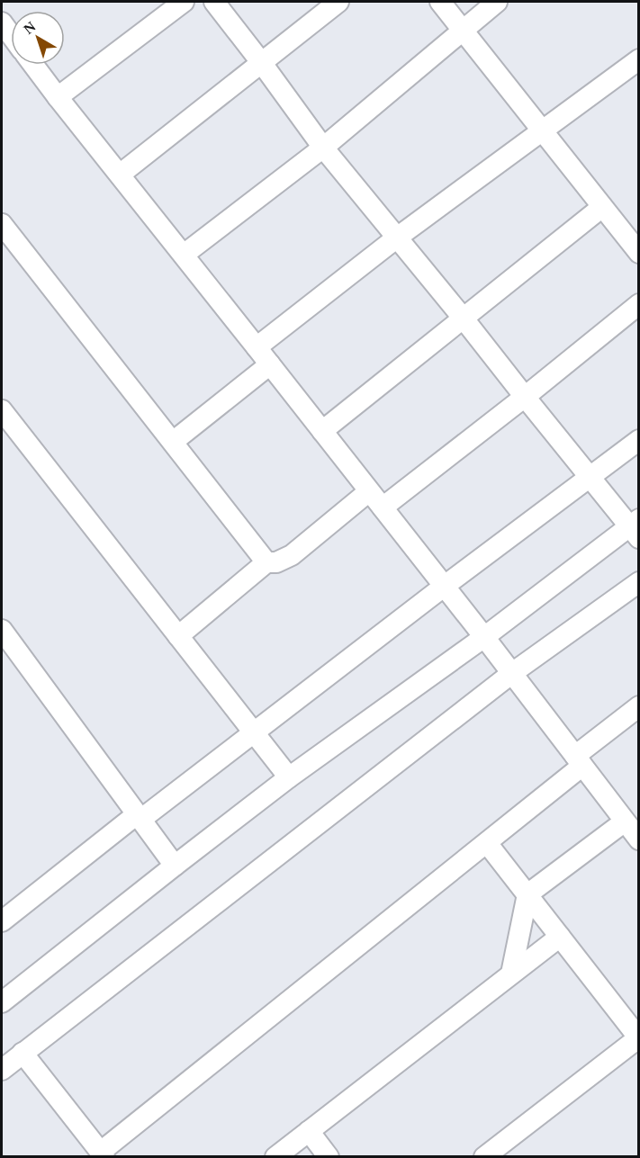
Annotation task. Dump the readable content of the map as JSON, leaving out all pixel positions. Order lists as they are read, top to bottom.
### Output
{
  "north": "top left"
}
